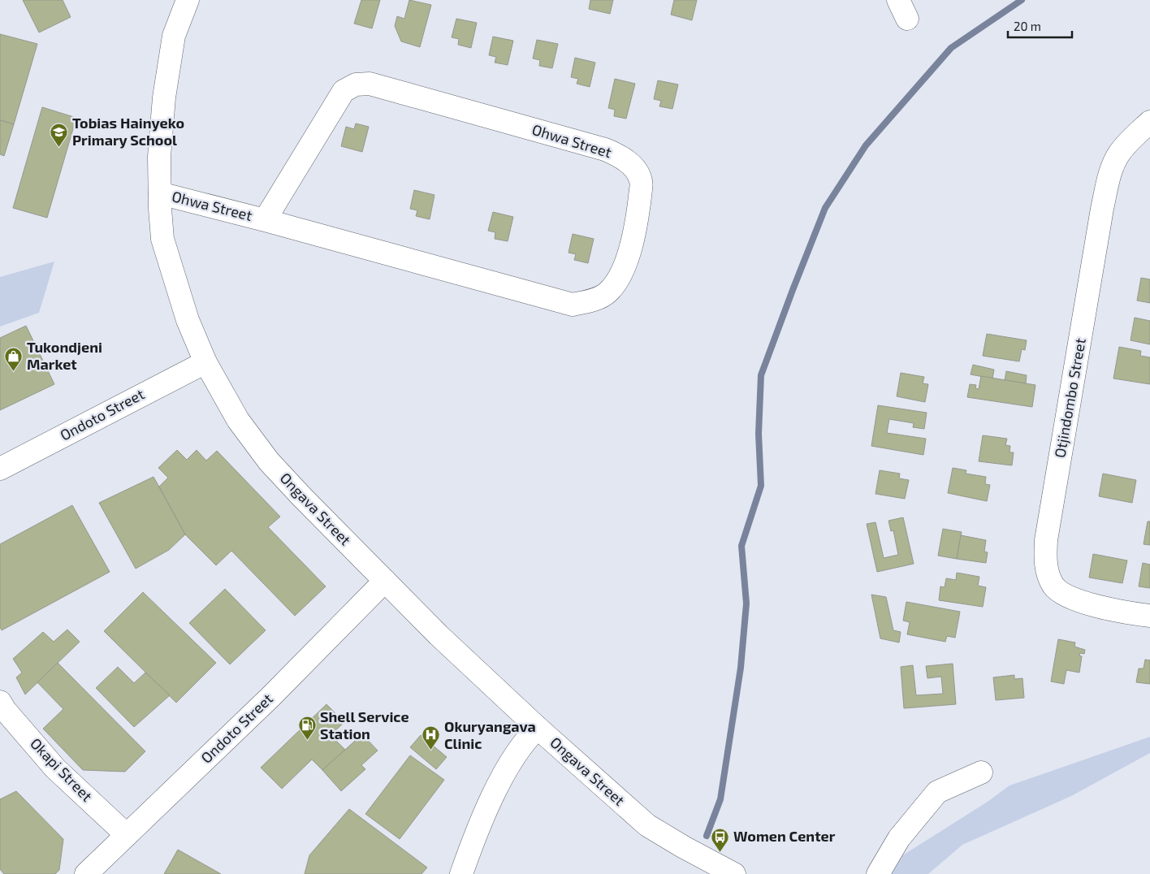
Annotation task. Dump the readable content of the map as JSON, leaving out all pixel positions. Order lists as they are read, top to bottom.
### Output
{
  "streets": {
    "street": [
      "Ohwa Street",
      "Otjindombo Street",
      "Ondoto Street",
      "Ongava Street",
      "Okapi Street"
    ]
  },
  "crossings": [
    ["Ohwa Street", "Ongava Street"],
    ["Ondoto Street", "Ongava Street"],
    ["Ondoto Street", "Okapi Street"]
  ],
  "places": {
    "school or university": ["Tobias Hainyeko Primary School"],
    "shop": ["Tukondjeni Market"],
    "fuel station": ["Shell Service Station"],
    "hospital": ["Okuryangava Clinic"],
    "bus stop": ["Women Center"]
  },
  "scale_bar": "20 m"
}
